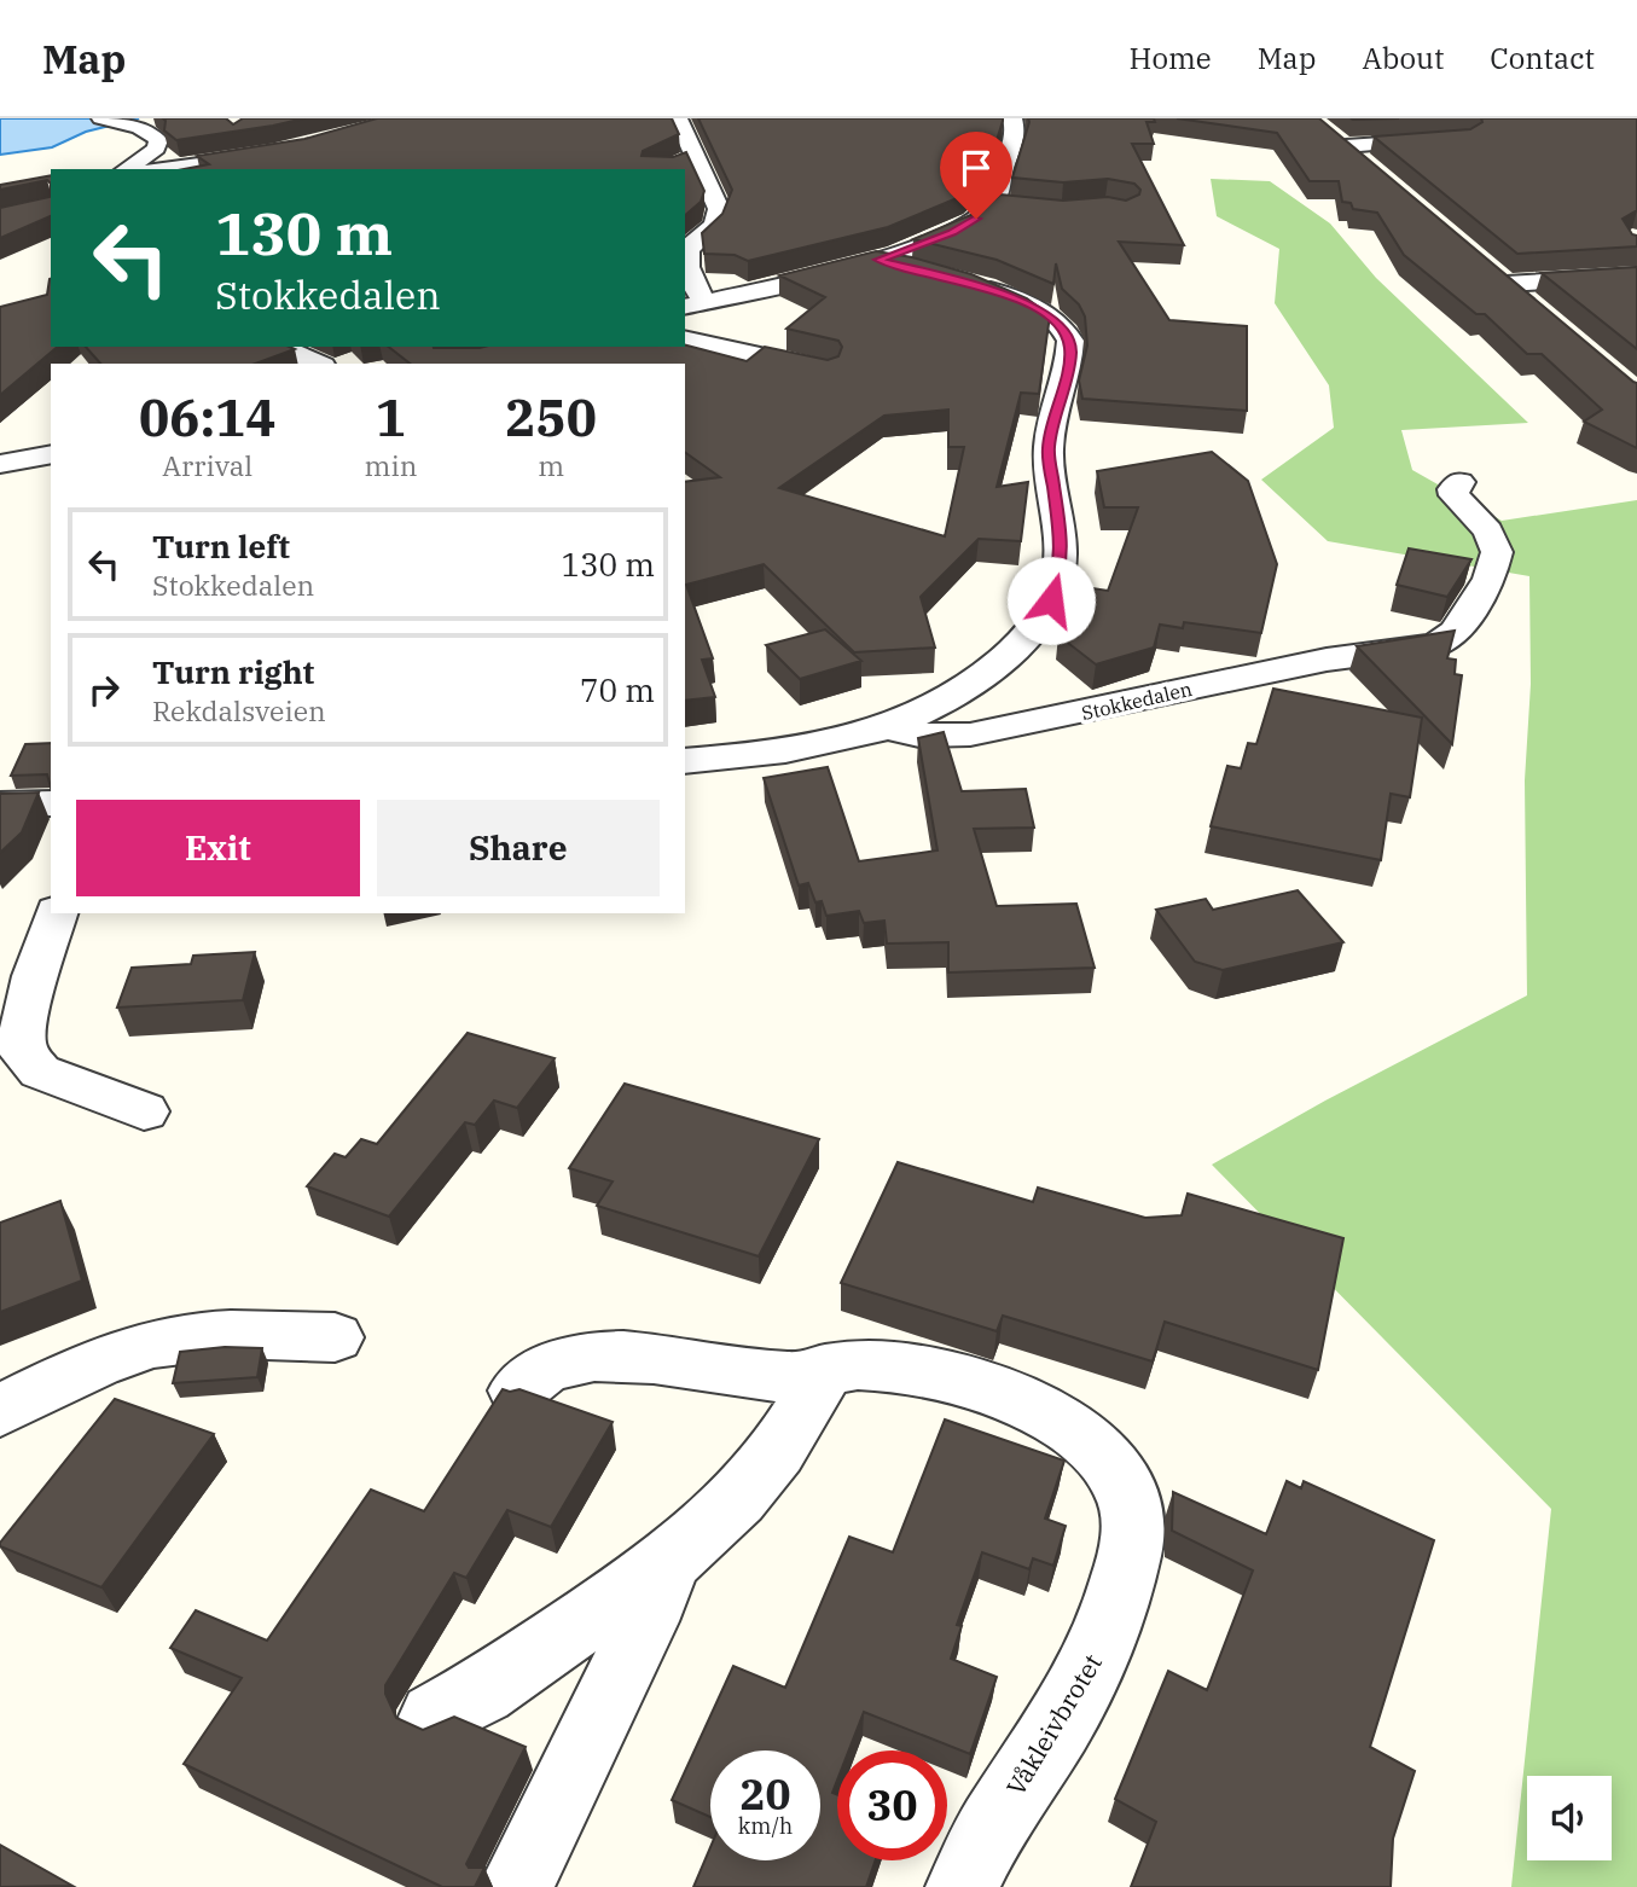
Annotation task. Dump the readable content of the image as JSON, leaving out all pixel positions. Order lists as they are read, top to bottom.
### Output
{
  "streets": {
    "street": ["Stokkedalen", "Våkleivbrotet"]
  },
  "page": {
    "header": "Map",
    "nav": [
      "Home",
      "Map",
      "About",
      "Contact"
    ],
    "turn": ["130 m", "Stokkedalen"],
    "eta": [
      "06:14",
      "Arrival",
      "1",
      "min",
      "250",
      "m"
    ],
    "list": [
      {
        "name": "Turn left",
        "note": "Stokkedalen",
        "value": "130 m"
      },
      {
        "name": "Turn right",
        "note": "Rekdalsveien",
        "value": "70 m"
      }
    ],
    "buttons": ["Exit", "Share"],
    "speed": "20 km/h",
    "limit": "30"
  }
}
